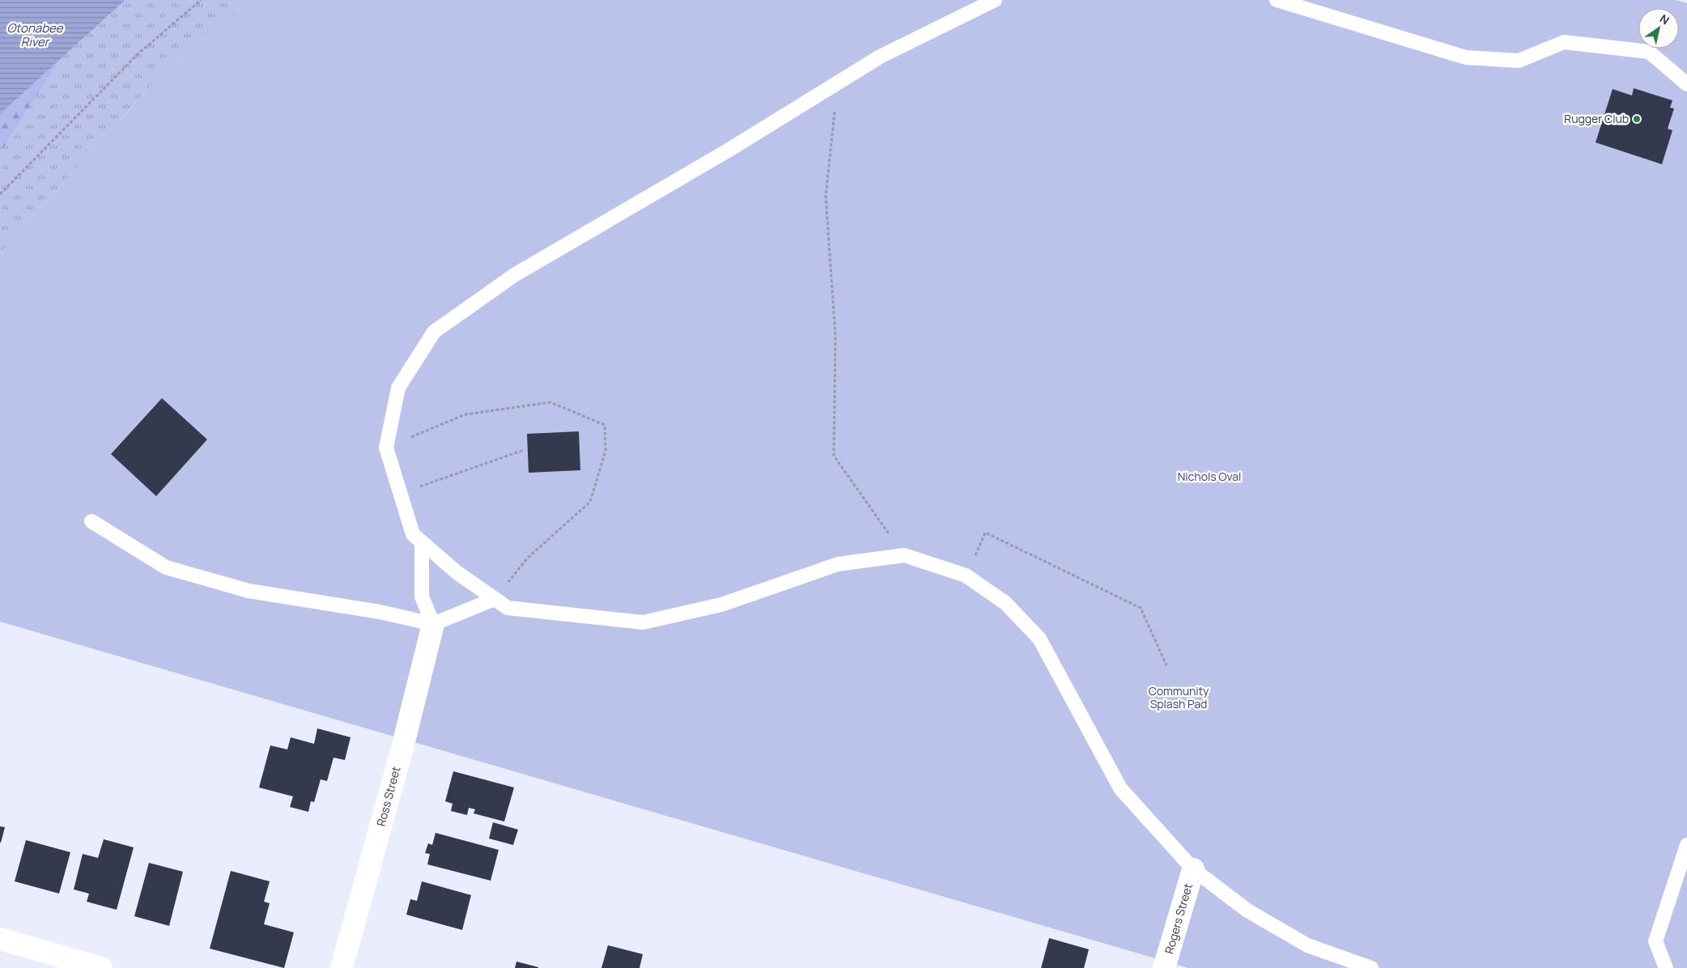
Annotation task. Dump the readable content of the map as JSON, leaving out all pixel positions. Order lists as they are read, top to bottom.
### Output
{
  "streets": {
    "street": ["Ross Street", "Rogers Street"]
  },
  "water": ["Otonabee River"],
  "parks": ["Nichols Oval", "Community Splash Pad"],
  "places": ["Rugger Club"],
  "north": "top right"
}
